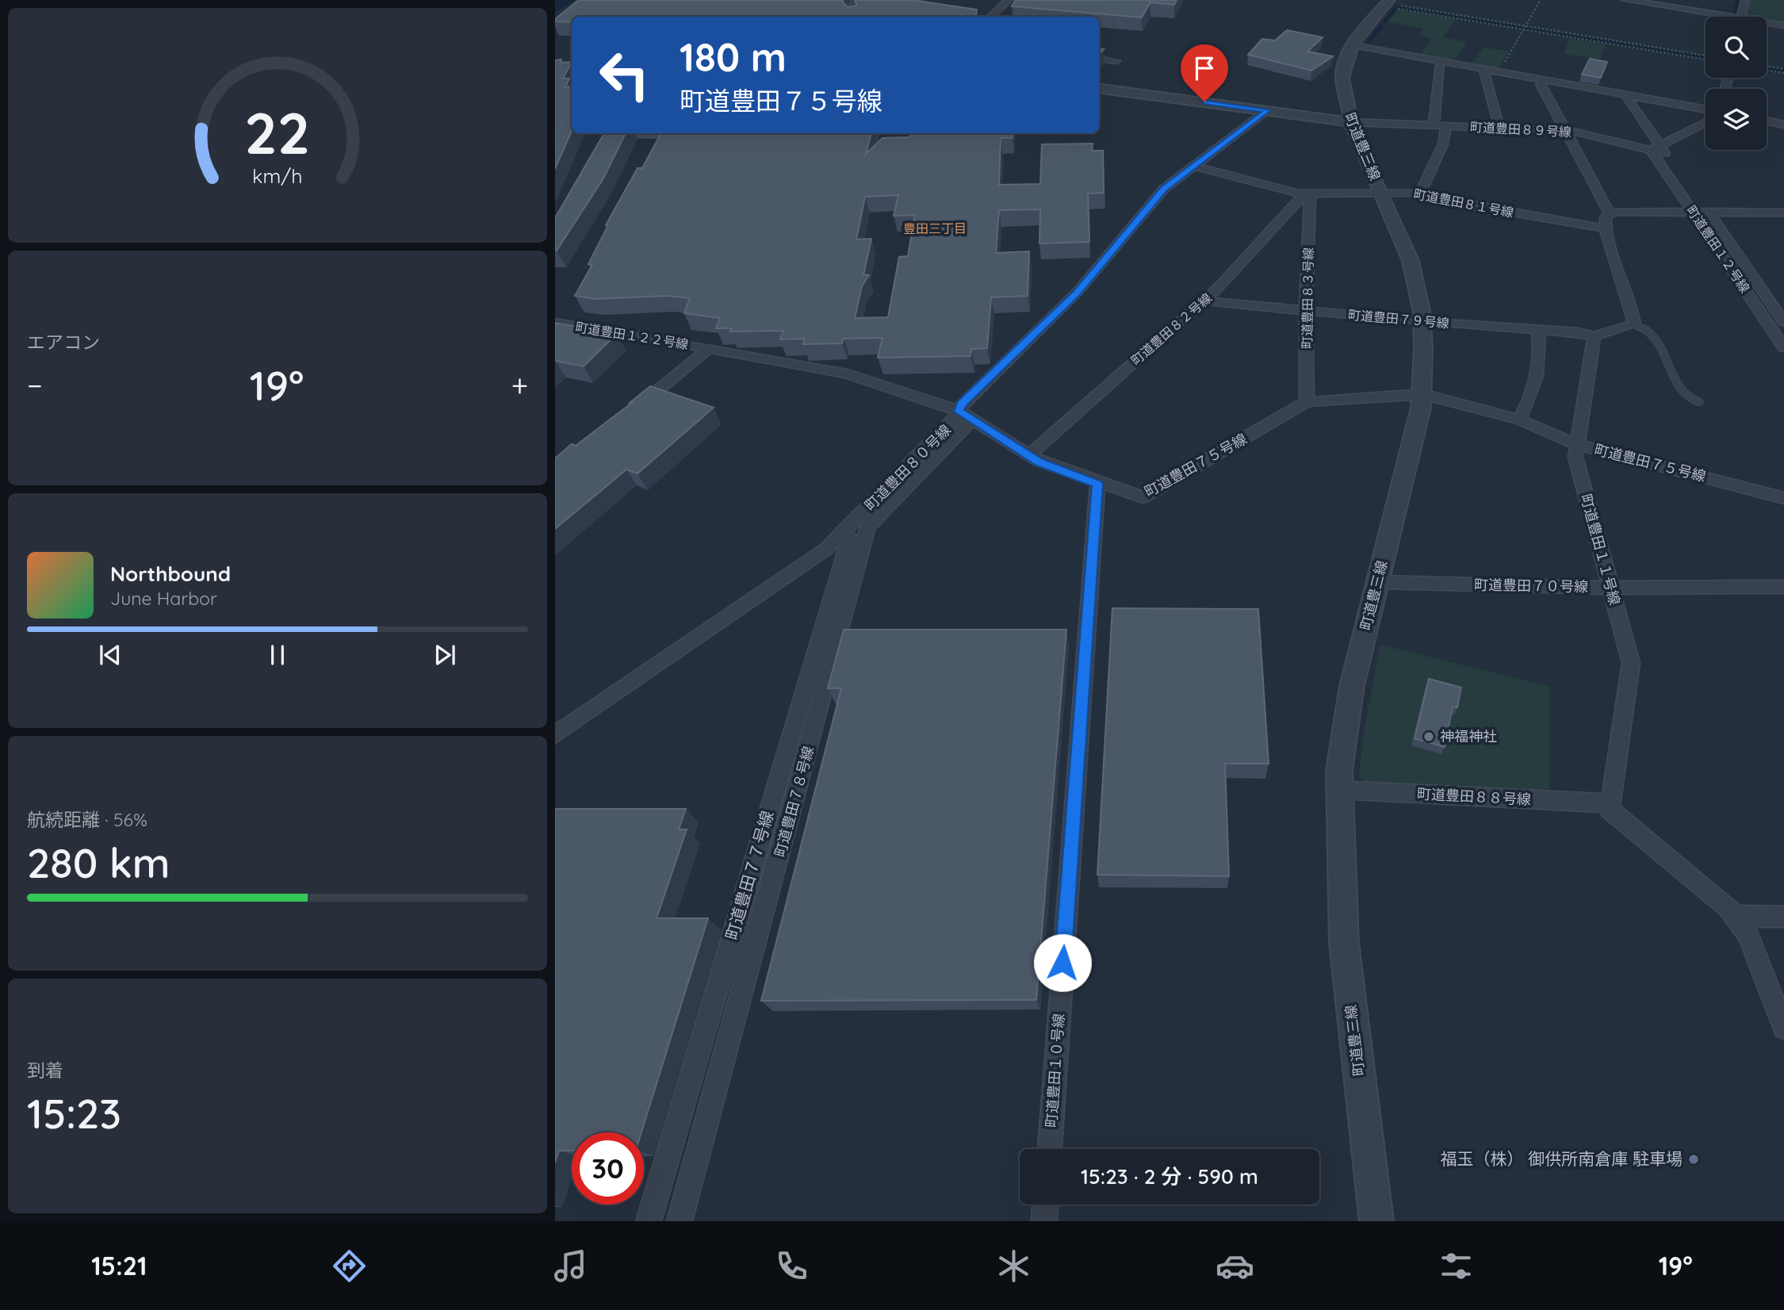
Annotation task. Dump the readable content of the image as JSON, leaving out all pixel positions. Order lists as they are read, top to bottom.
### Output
{
  "streets": {
    "street": [
      "町道豊田８９号線",
      "町道豊三線",
      "町道豊田８１号線",
      "町道豊田１２号線",
      "町道豊田８３号線",
      "町道豊田７９号線",
      "町道豊田８２号線",
      "町道豊田１２２号線",
      "町道豊田７５号線",
      "町道豊田８０号線",
      "町道豊田１１号線",
      "町道豊田７０号線",
      "町道豊田８８号線",
      "町道豊田７８号線",
      "町道豊田７７号線",
      "町道豊田１０号線"
    ]
  },
  "crossings": [
    ["町道豊田８９号線", "町道豊三線"],
    ["町道豊田８９号線", "町道豊田１２号線"],
    ["町道豊三線", "町道豊田８１号線"],
    ["町道豊三線", "町道豊田７９号線"],
    ["町道豊三線", "町道豊田７５号線"],
    ["町道豊三線", "町道豊田７０号線"],
    ["町道豊三線", "町道豊田８８号線"],
    ["町道豊田８１号線", "町道豊田８３号線"],
    ["町道豊田８１号線", "町道豊田８２号線"],
    ["町道豊田８１号線", "町道豊田８０号線"],
    ["町道豊田８３号線", "町道豊田７９号線"],
    ["町道豊田８３号線", "町道豊田８２号線"],
    ["町道豊田８３号線", "町道豊田７５号線"],
    ["町道豊田７９号線", "町道豊田８２号線"],
    ["町道豊田７９号線", "町道豊田１１号線"],
    ["町道豊田８２号線", "町道豊田７５号線"],
    ["町道豊田１２２号線", "町道豊田７５号線"],
    ["町道豊田７５号線", "町道豊田８０号線"],
    ["町道豊田７５号線", "町道豊田１１号線"],
    ["町道豊田７５号線", "町道豊田７８号線"],
    ["町道豊田７５号線", "町道豊田１０号線"],
    ["町道豊田８０号線", "町道豊田７８号線"],
    ["町道豊田８０号線", "町道豊田７７号線"],
    ["町道豊田１１号線", "町道豊田７０号線"],
    ["町道豊田１１号線", "町道豊田８８号線"]
  ],
  "districts": ["豊田三丁目"],
  "places": ["神福神社", "福玉（株） 御供所南倉庫 駐車場"],
  "page": {
    "turn": ["180 m", "町道豊田７５号線"],
    "tile": [
      "エアコン",
      ["航続距離 · 56%", "280 km"],
      ["到着", "15:23"]
    ],
    "heat": ["−", "19°", "+"],
    "song": ["Northbound", "June Harbor"],
    "limit": "30",
    "trip": "15:23 · 2 分 · 590 m",
    "tabs": ["15:21", "19°"],
    "gauge": ["22", "km/h"]
  }
}
